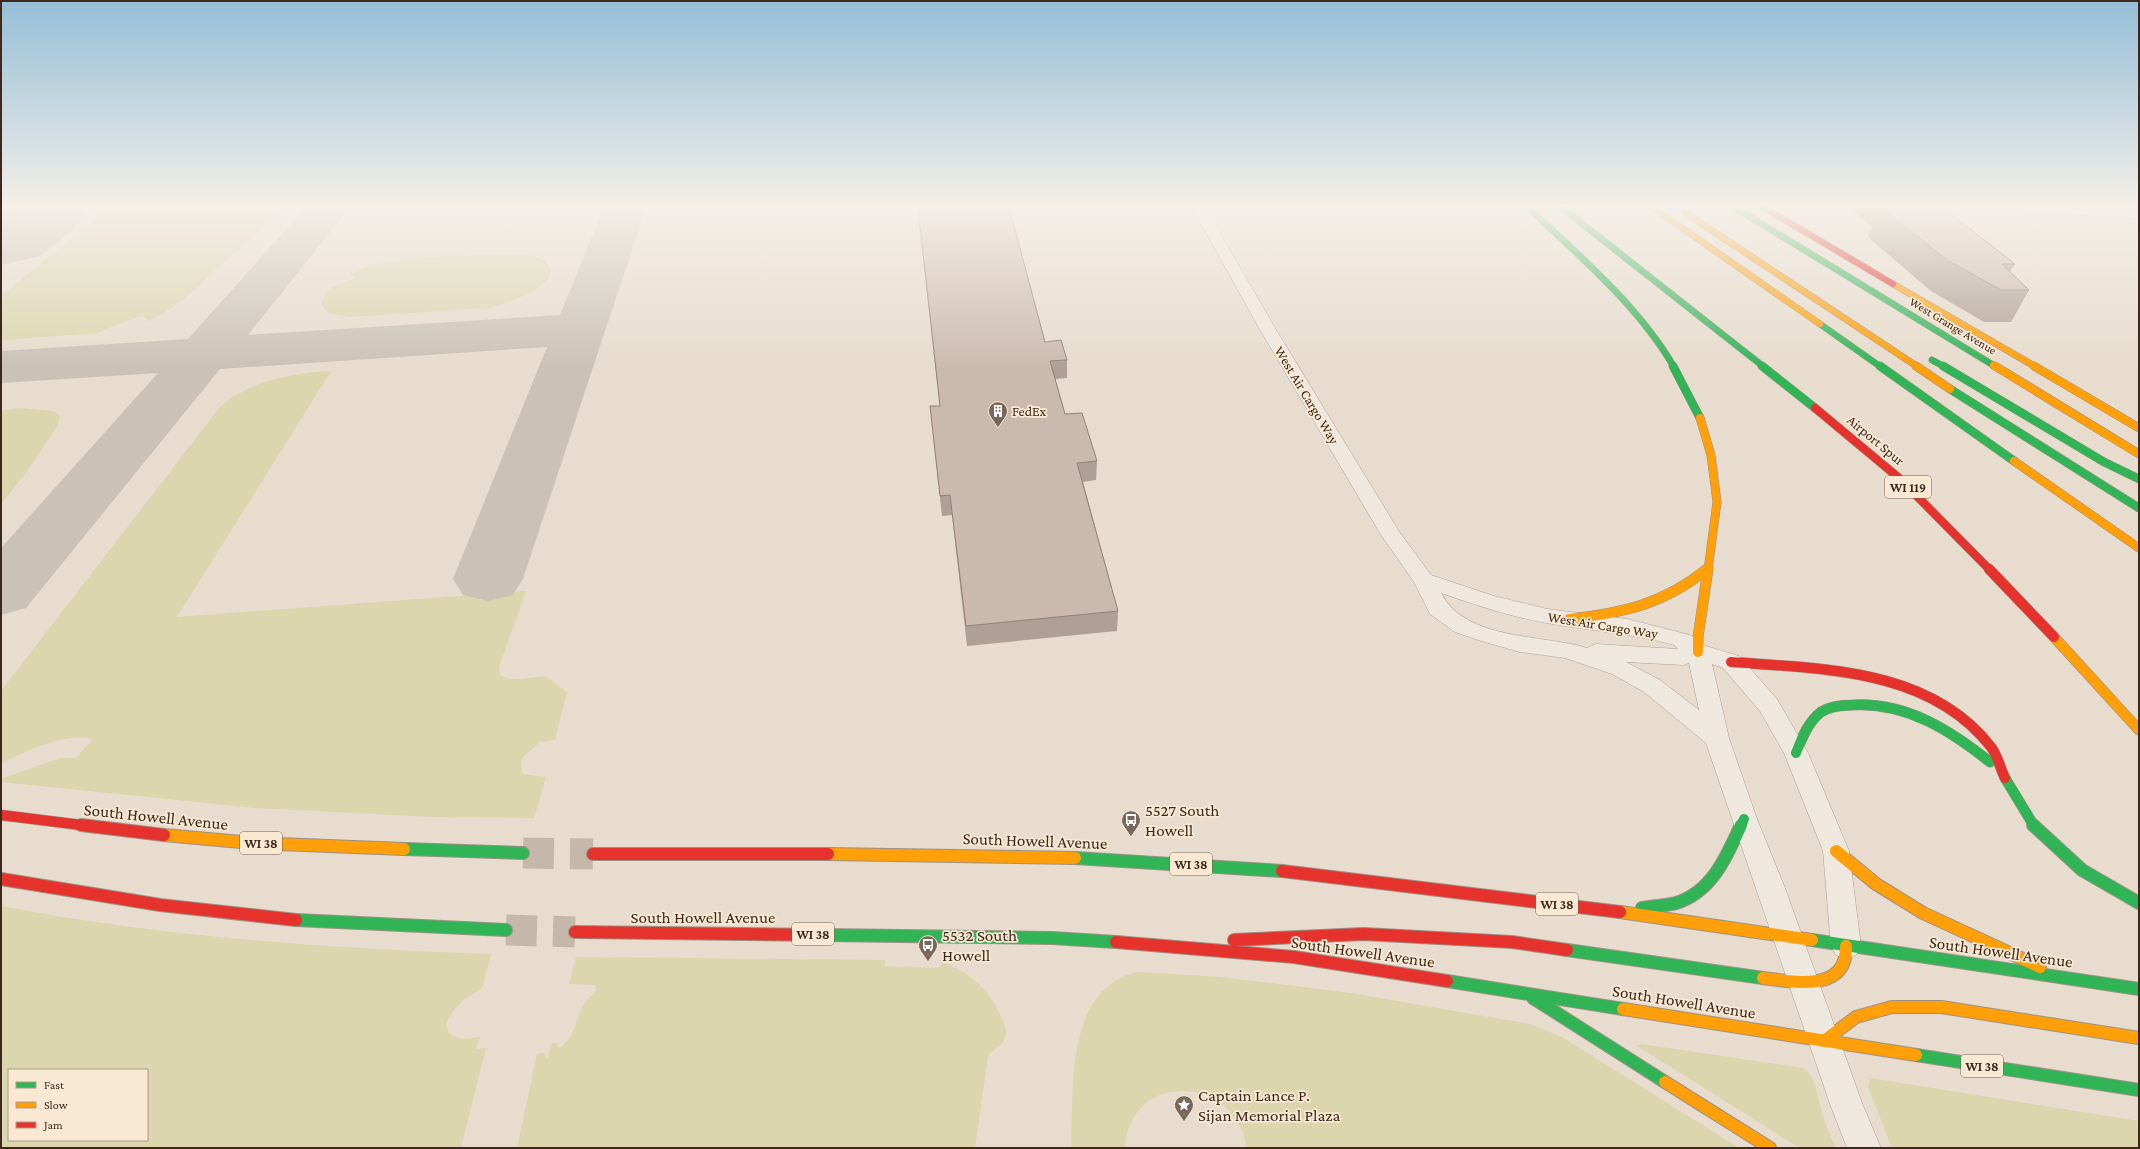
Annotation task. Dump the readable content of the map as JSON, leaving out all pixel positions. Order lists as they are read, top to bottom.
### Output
{
  "streets": {
    "main road": [
      "West Grange Avenue",
      "Airport Spur",
      "WI 119",
      "South Howell Avenue",
      "WI 38"
    ],
    "street": ["West Air Cargo Way"]
  },
  "places": {
    "building": ["FedEx"],
    "bus stop": ["5527 South Howell", "5532 South Howell"],
    "place": ["Captain Lance P. Sijan Memorial Plaza"]
  },
  "legend": ["Fast", "Slow", "Jam"]
}
